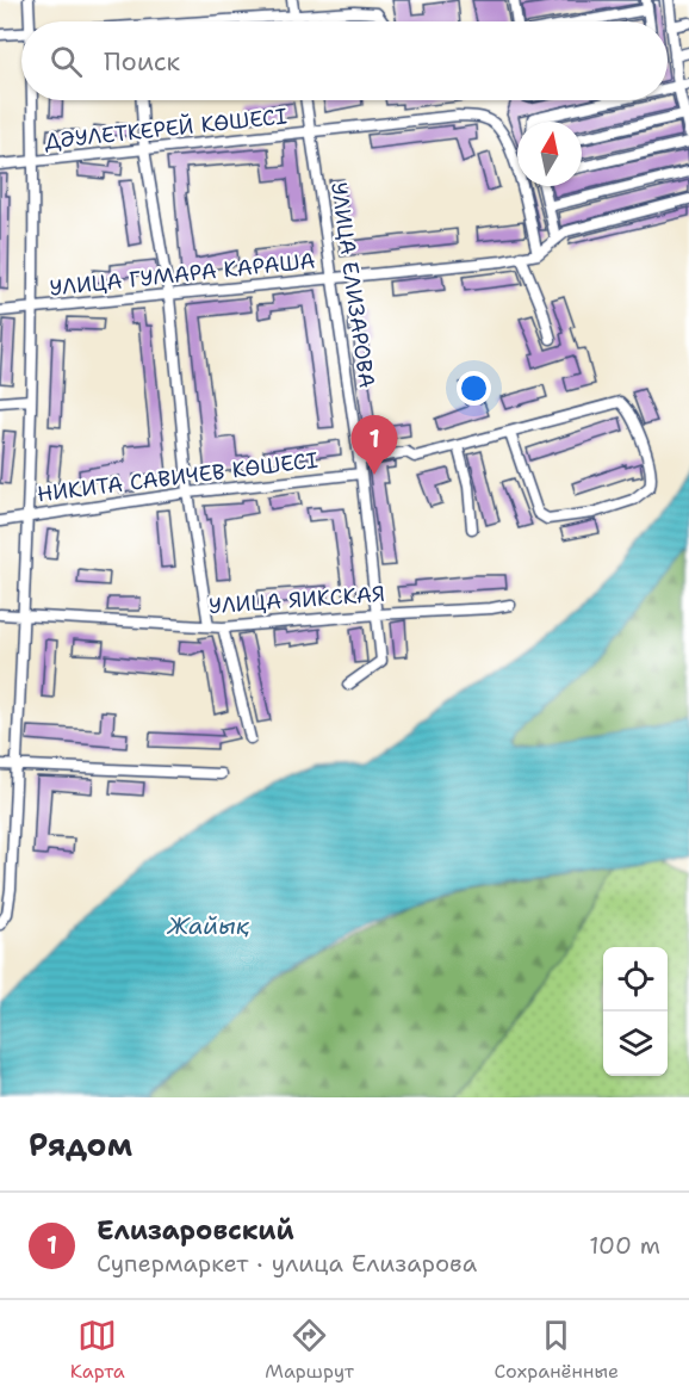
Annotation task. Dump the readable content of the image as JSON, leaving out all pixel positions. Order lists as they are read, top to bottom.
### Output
{
  "streets": {
    "street": [
      "ДӘУЛЕТКЕРЕЙ КӨШЕСІ",
      "УЛИЦА ГУМАРА КАРАША",
      "УЛИЦА ЕЛИЗАРОВА",
      "НИКИТА САВИЧЕВ КӨШЕСІ",
      "УЛИЦА ЯИКСКАЯ"
    ]
  },
  "crossings": [
    ["ДӘУЛЕТКЕРЕЙ КӨШЕСІ", "УЛИЦА ГУМАРА КАРАША"],
    ["ДӘУЛЕТКЕРЕЙ КӨШЕСІ", "УЛИЦА ЕЛИЗАРОВА"],
    ["УЛИЦА ГУМАРА КАРАША", "УЛИЦА ЕЛИЗАРОВА"],
    ["УЛИЦА ЕЛИЗАРОВА", "НИКИТА САВИЧЕВ КӨШЕСІ"],
    ["УЛИЦА ЕЛИЗАРОВА", "УЛИЦА ЯИКСКАЯ"]
  ],
  "water": ["Жайық"],
  "north": "top",
  "page": {
    "search": "Поиск",
    "pins": "1",
    "heading": "Рядом",
    "list": [
      {
        "mark": "1",
        "name": "Елизаровский",
        "note": "Супермаркет · улица Елизарова",
        "value": "100 m"
      }
    ],
    "nav": ["Карта", "Маршрут", "Сохранённые"]
  }
}
